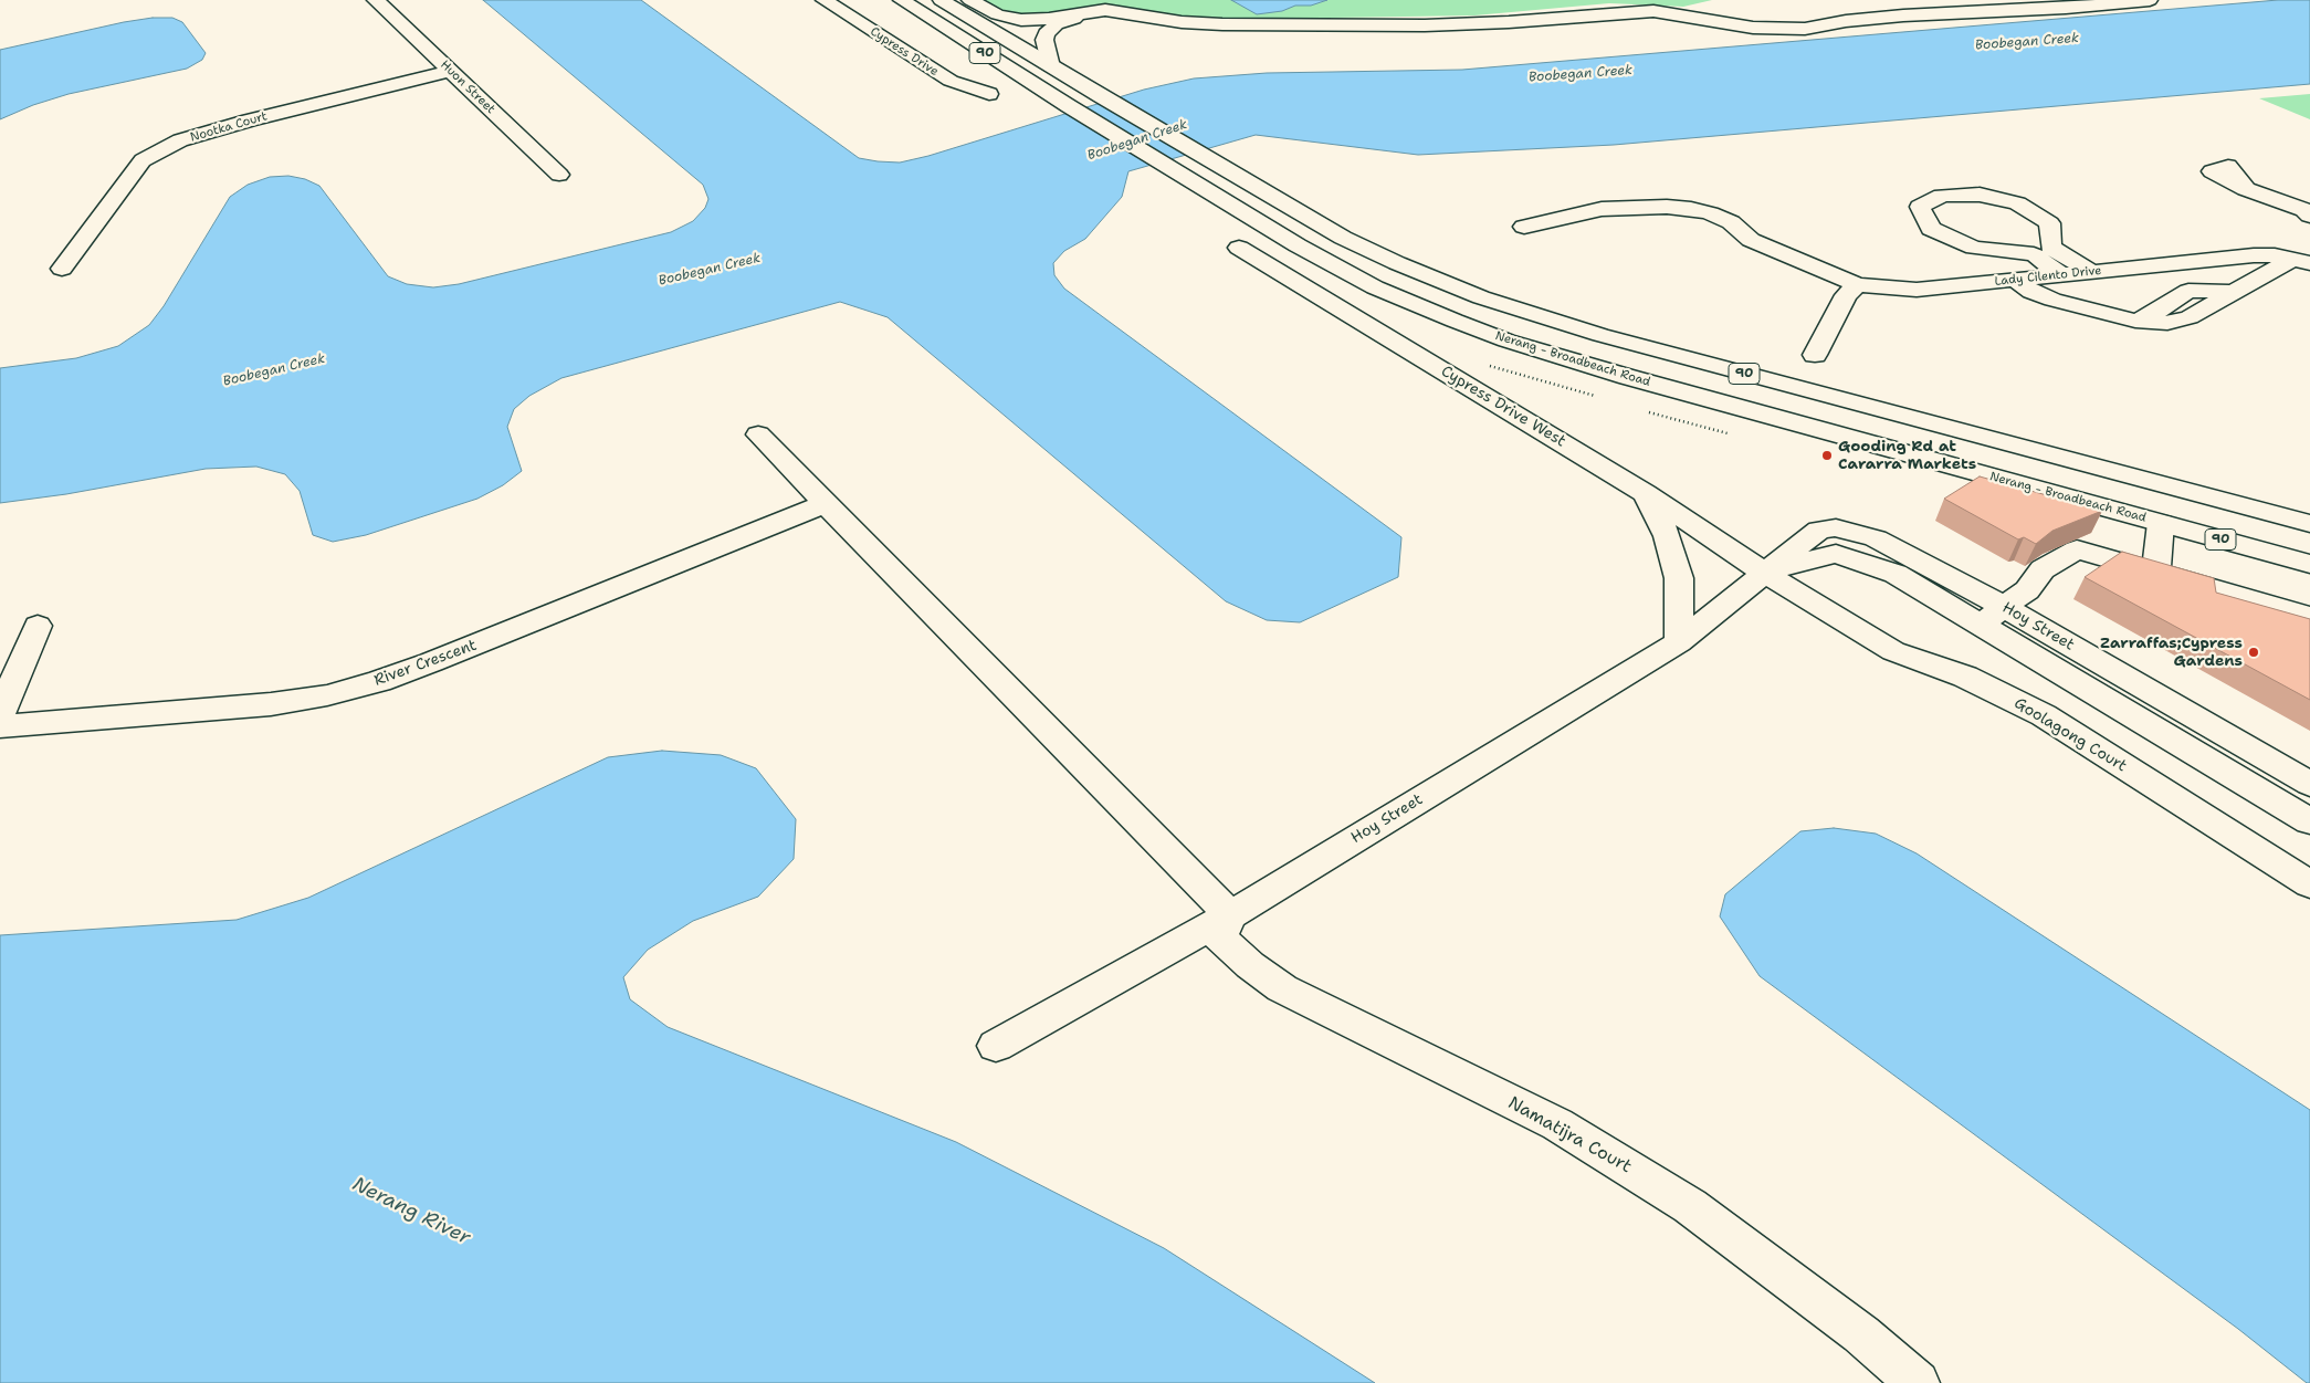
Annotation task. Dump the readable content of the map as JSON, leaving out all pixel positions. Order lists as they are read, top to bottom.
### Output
{
  "streets": {
    "street": [
      "Cypress Drive",
      "90",
      "Huon Street",
      "Nootka Court",
      "Lady Cilento Drive",
      "Nerang - Broadbeach Road",
      "Cypress Drive West",
      "Hoy Street",
      "River Crescent",
      "Goolagong Court",
      "Namatijra Court"
    ]
  },
  "crossings": [
    ["Huon Street", "Nootka Court"],
    ["Cypress Drive West", "Hoy Street"],
    ["Cypress Drive West", "Goolagong Court"],
    ["Hoy Street", "Goolagong Court"],
    ["Hoy Street", "Namatijra Court"]
  ],
  "water": ["Boobegan Creek", "Nerang River"],
  "places": ["Gooding Rd at Cararra Markets", "Zarraffas;Cypress Gardens"]
}
